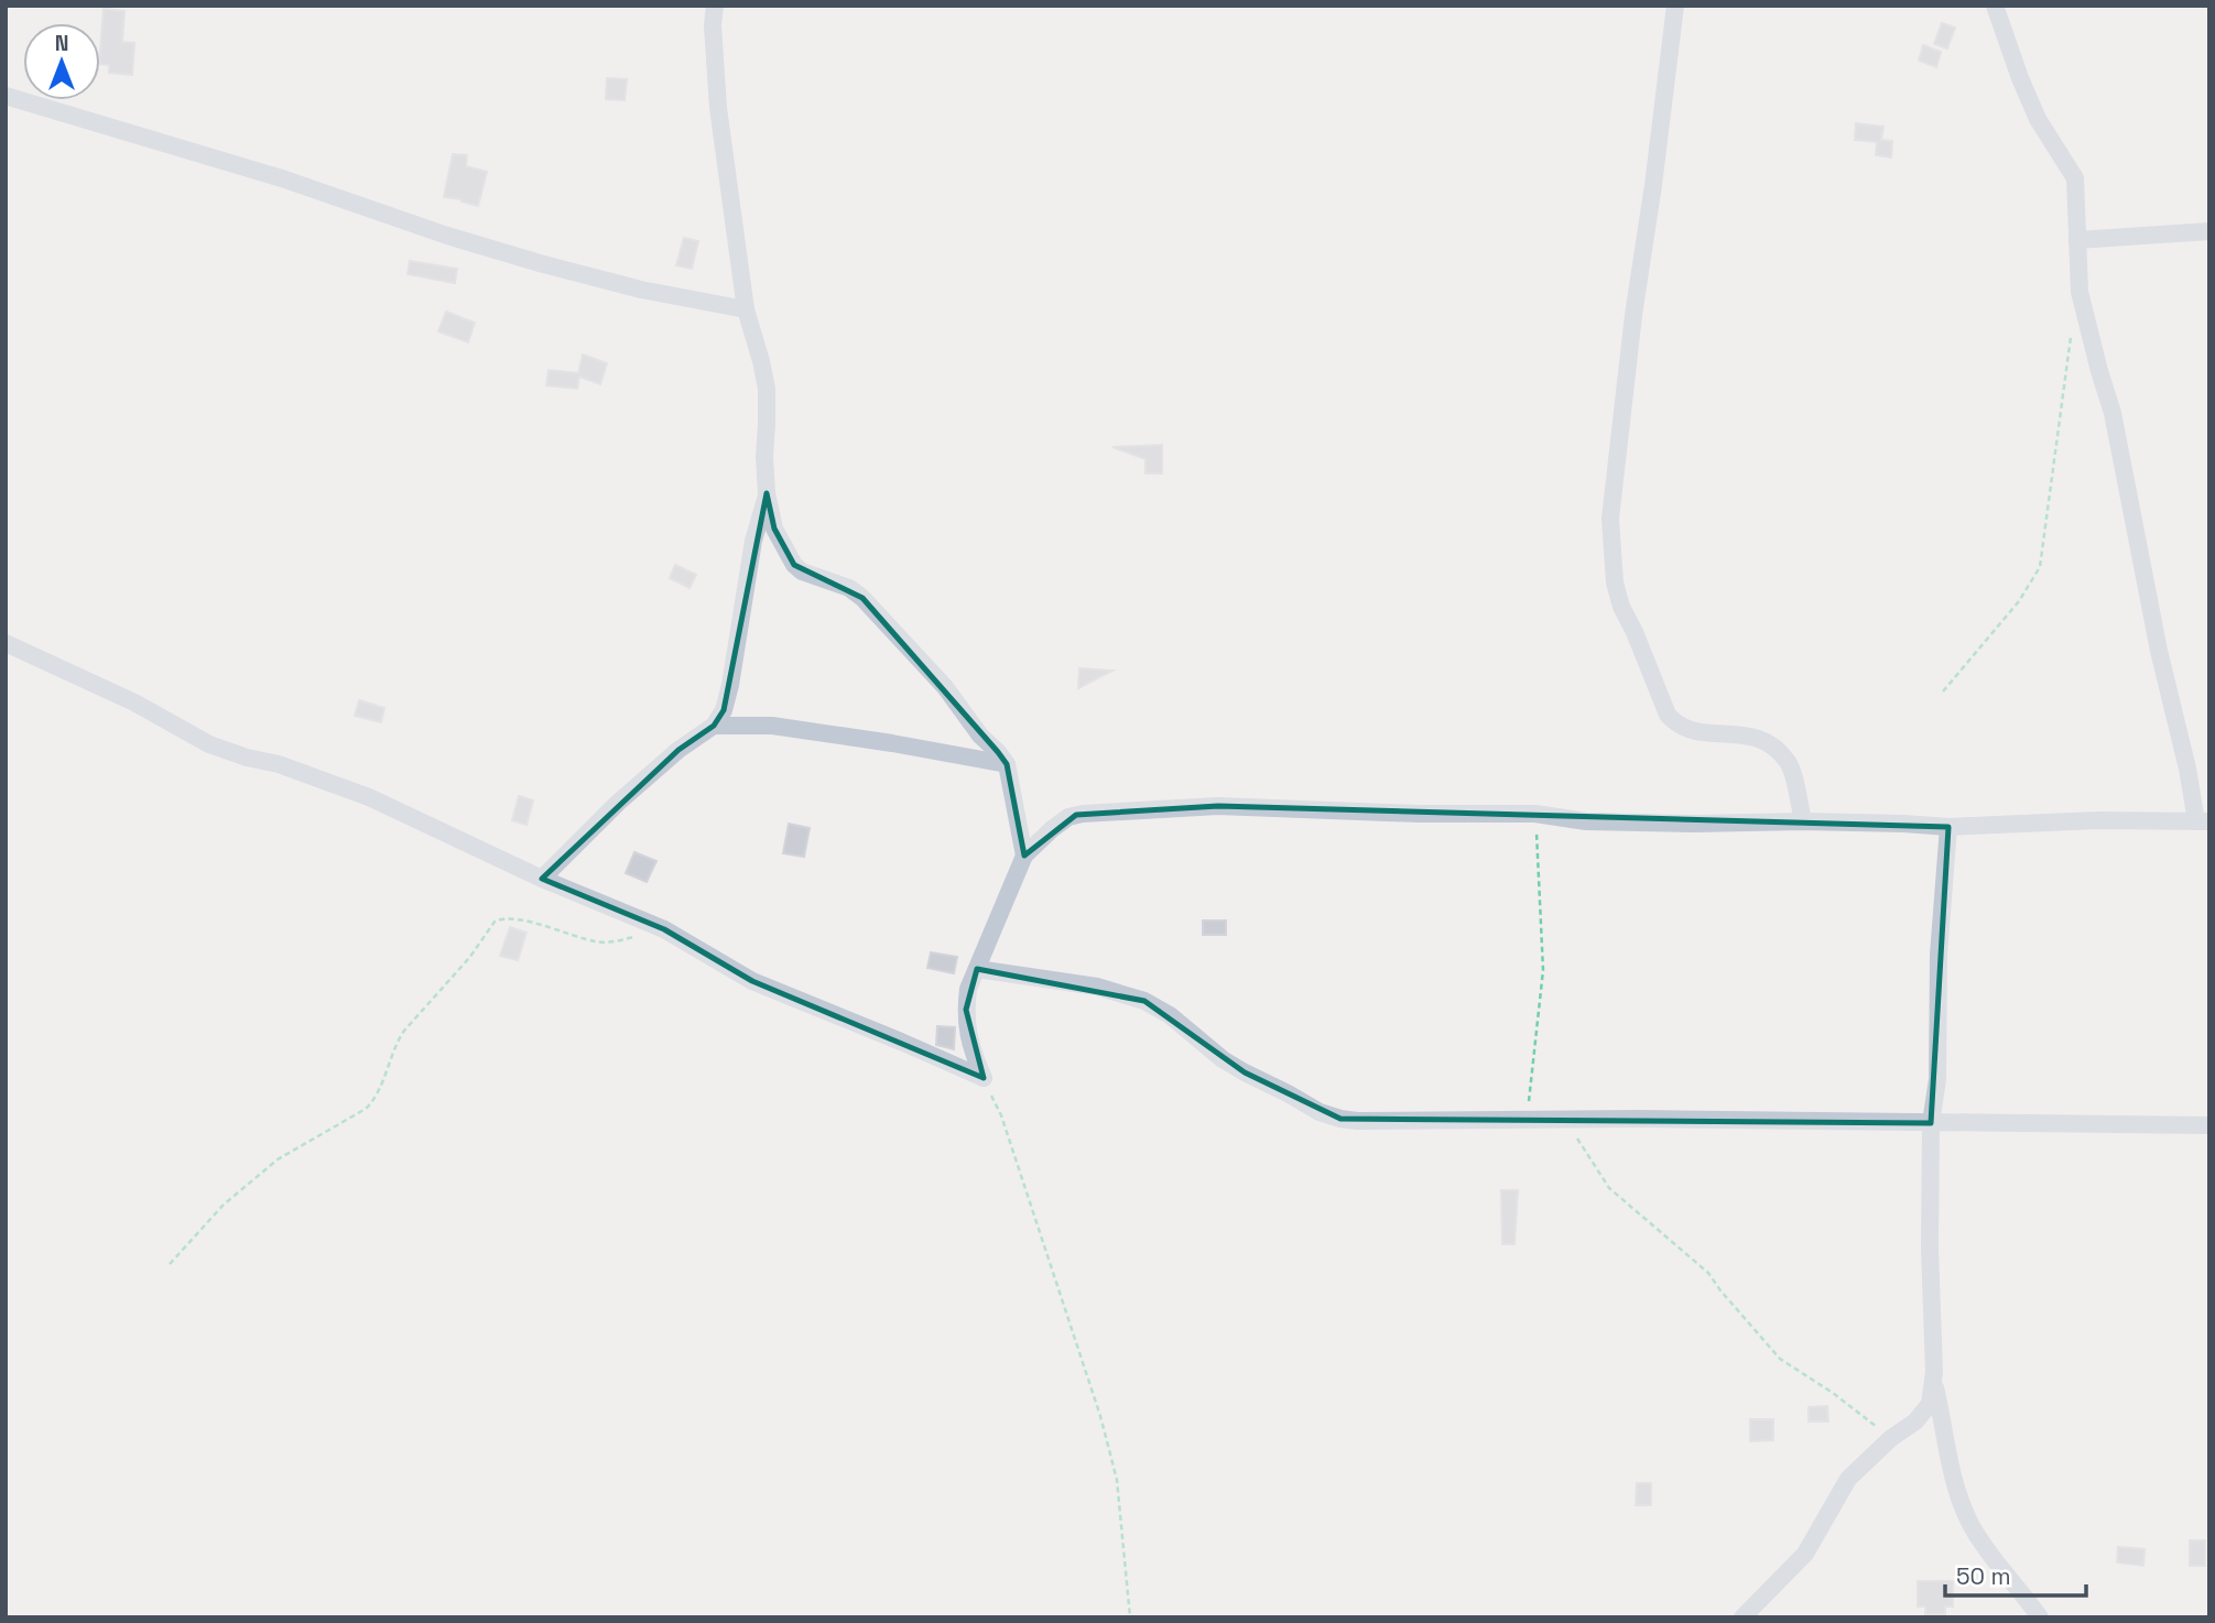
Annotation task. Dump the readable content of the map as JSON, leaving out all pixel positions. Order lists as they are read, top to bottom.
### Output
{
  "scale_bar": "50 m",
  "north": "top"
}
